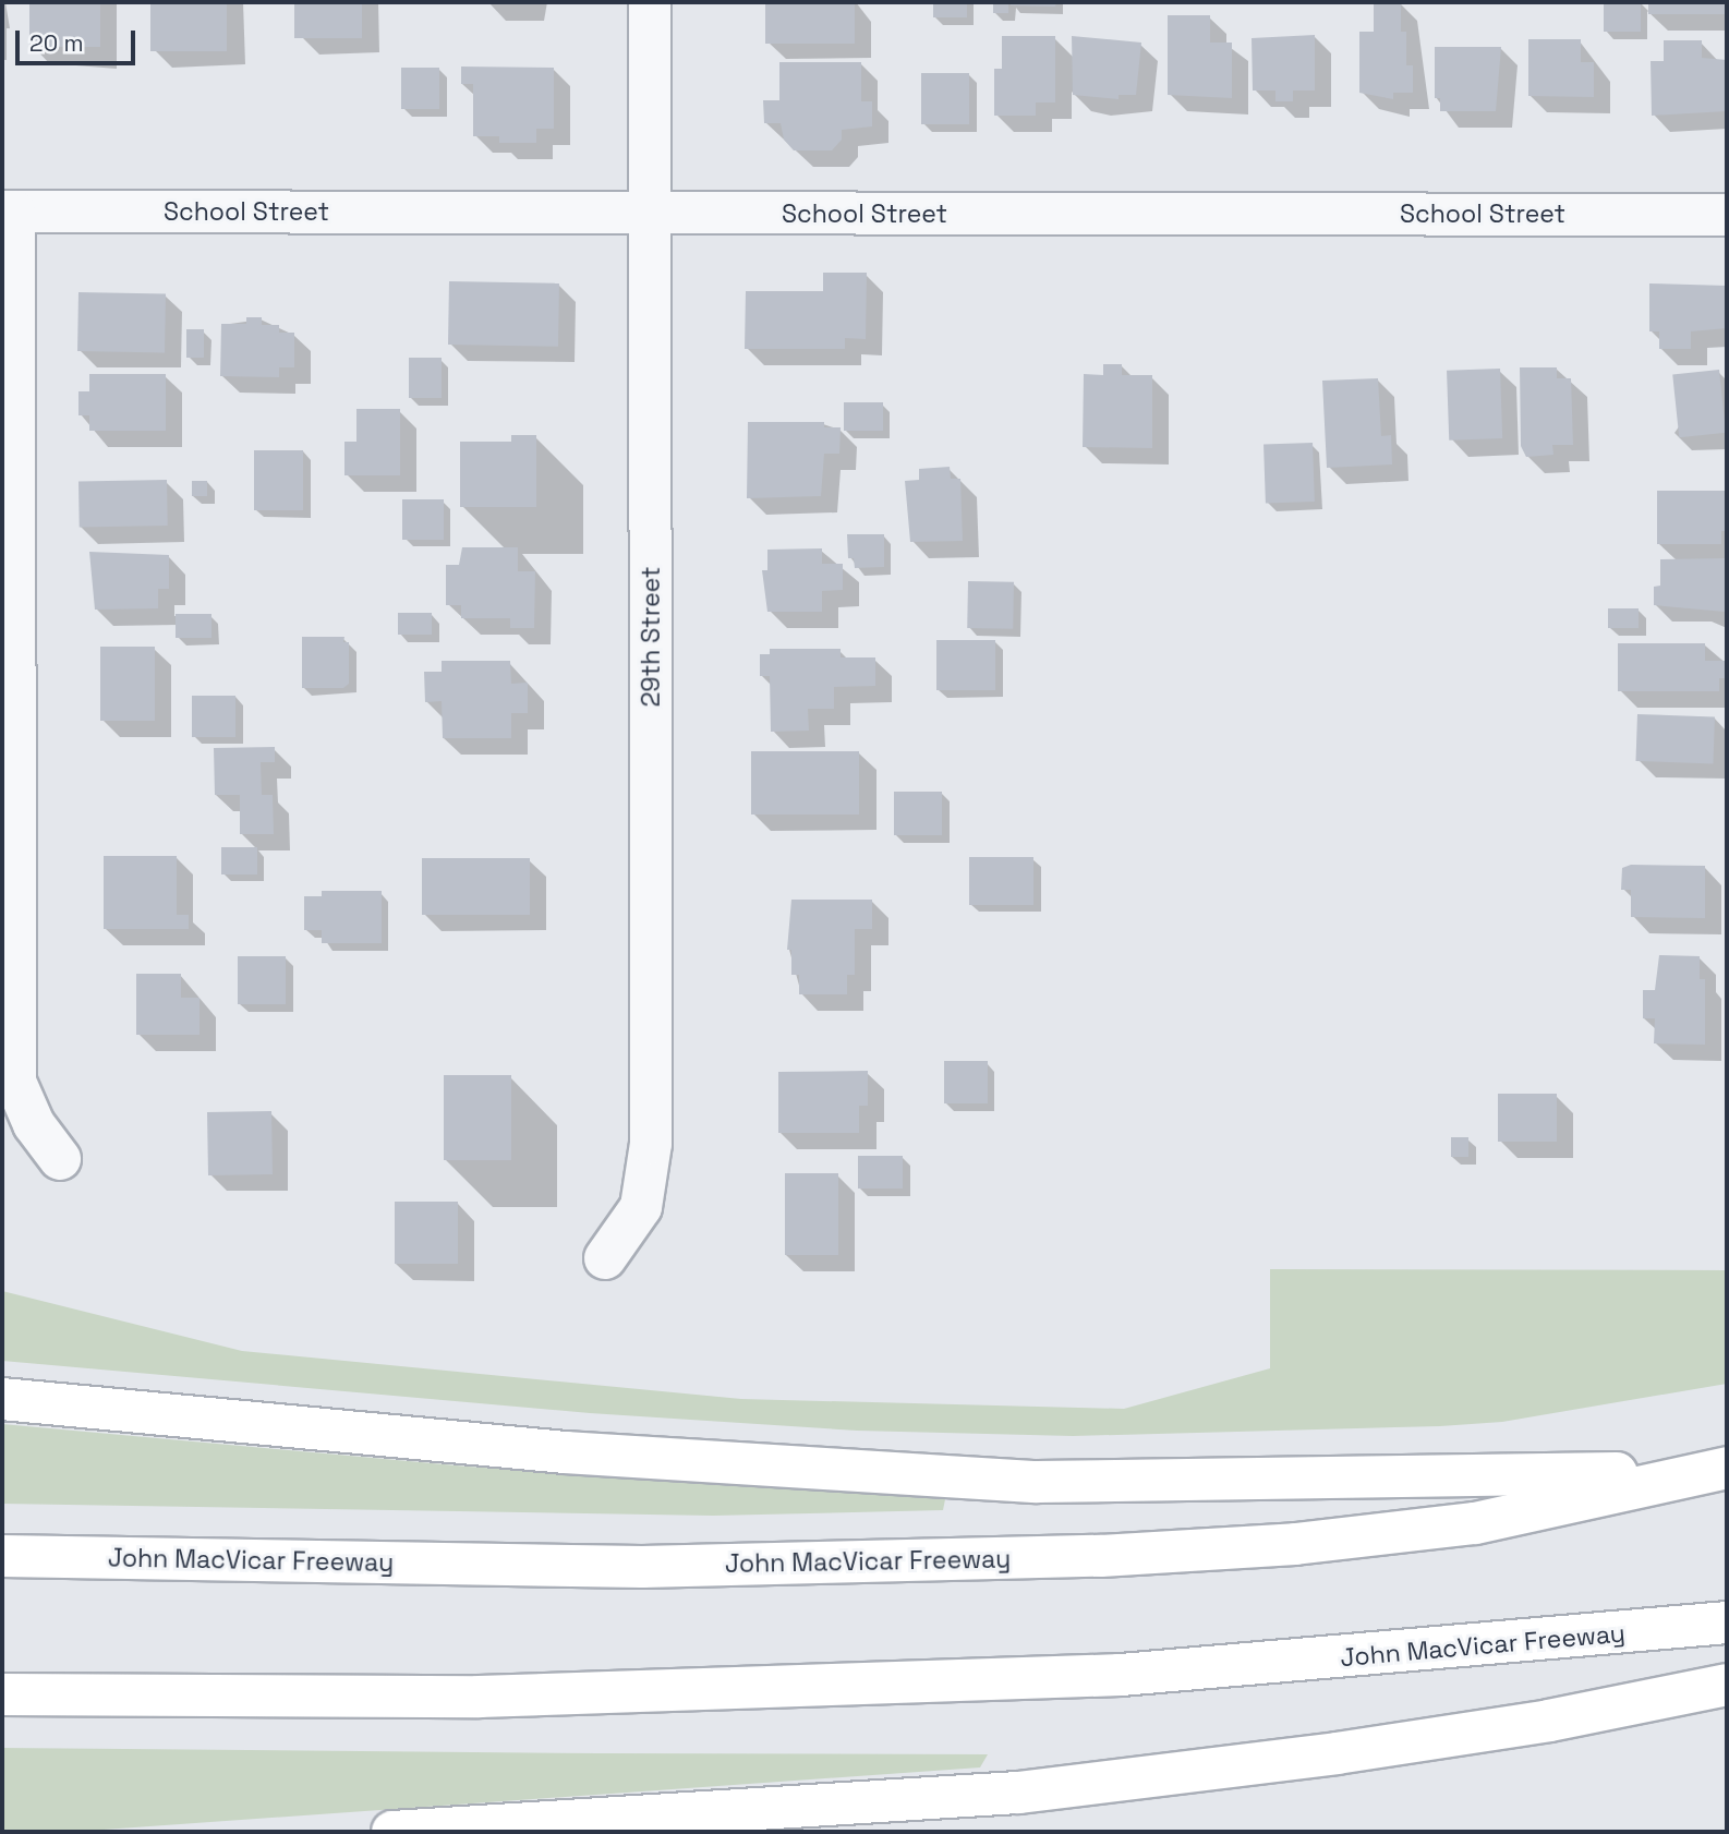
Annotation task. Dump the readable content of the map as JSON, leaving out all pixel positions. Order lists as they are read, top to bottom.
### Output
{
  "streets": {
    "highway": ["John MacVicar Freeway"],
    "street": ["School Street", "29th Street"]
  },
  "crossings": [
    ["School Street", "29th Street"]
  ],
  "scale_bar": "20 m"
}
